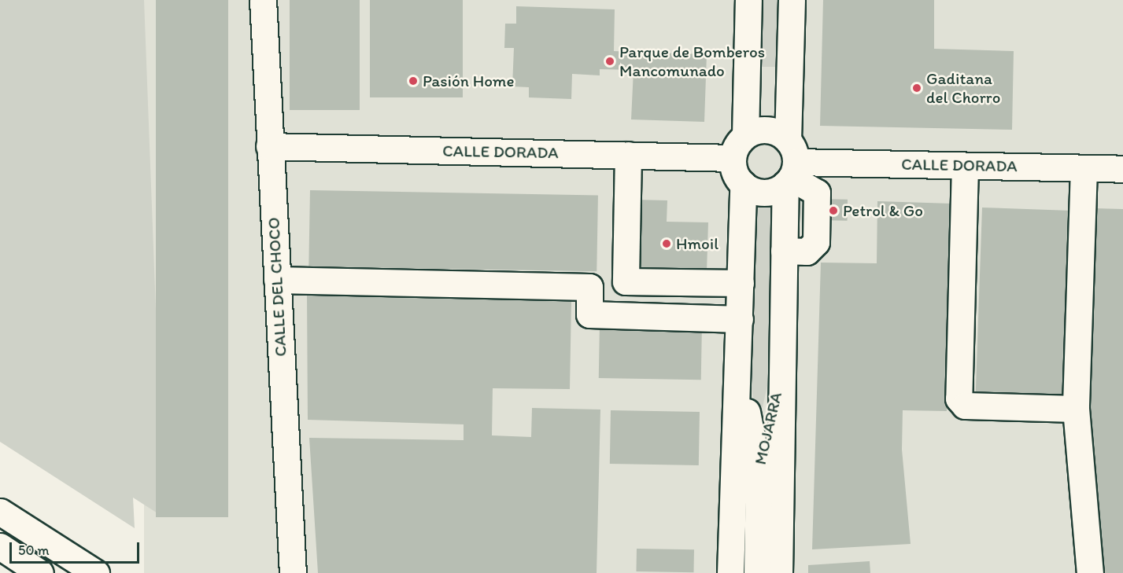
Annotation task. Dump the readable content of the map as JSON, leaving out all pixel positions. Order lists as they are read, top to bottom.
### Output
{
  "streets": {
    "main road": ["CALLE DORADA", "CALLE DEL CHOCO", "MOJARRA"]
  },
  "crossings": [
    ["CALLE DORADA", "CALLE DEL CHOCO"]
  ],
  "places": [
    "Parque de Bomberos Mancomunado",
    "Pasión Home",
    "Gaditana del Chorro",
    "Petrol & Go",
    "Hmoil"
  ],
  "scale_bar": "50 m"
}
